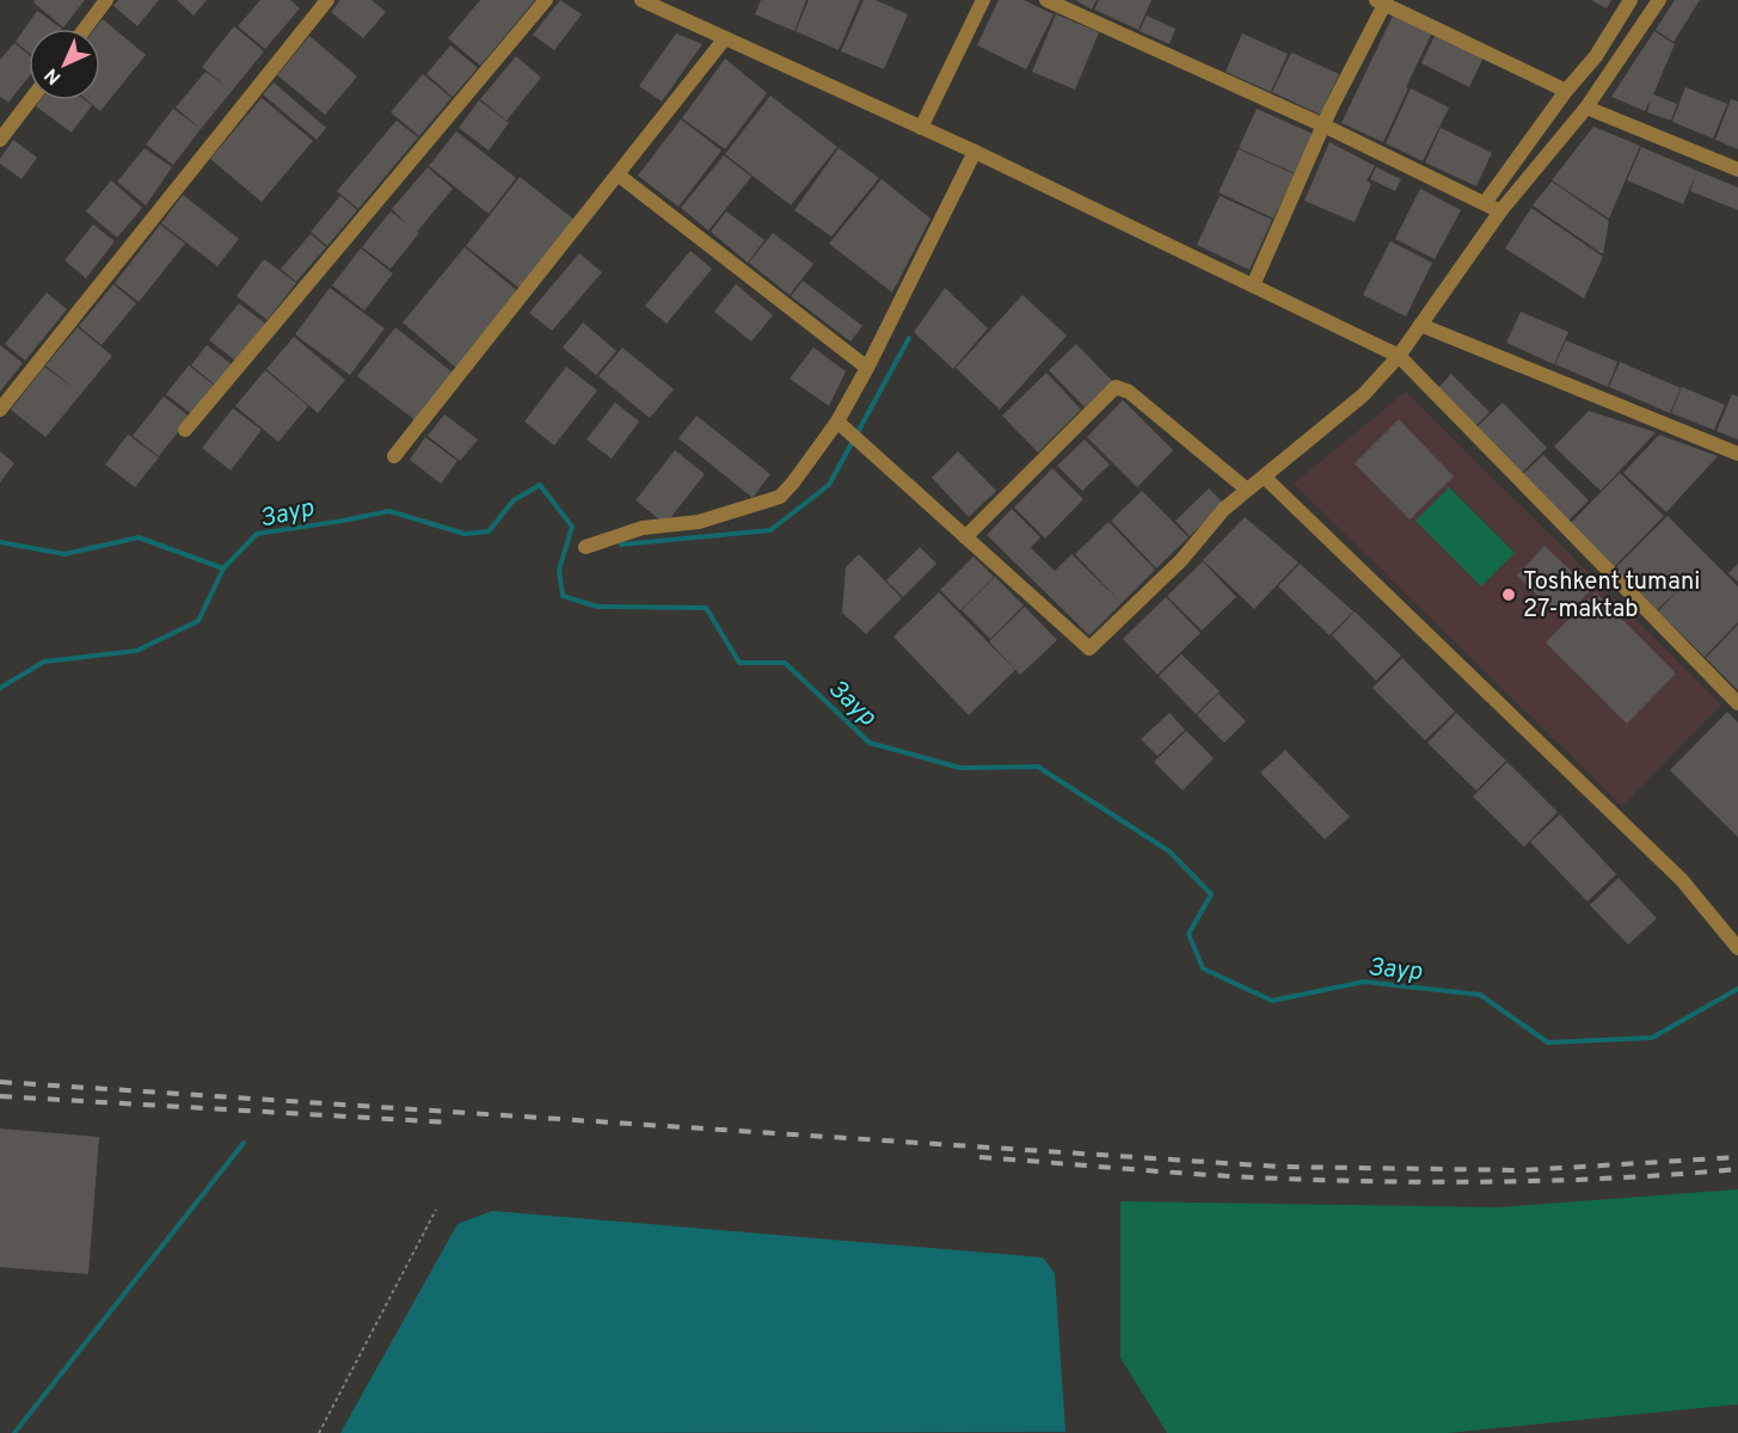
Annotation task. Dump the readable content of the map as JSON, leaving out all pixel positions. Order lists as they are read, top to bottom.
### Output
{
  "water": ["Заур"],
  "places": ["Toshkent tumani 27-maktab"],
  "north": "bottom left"
}
